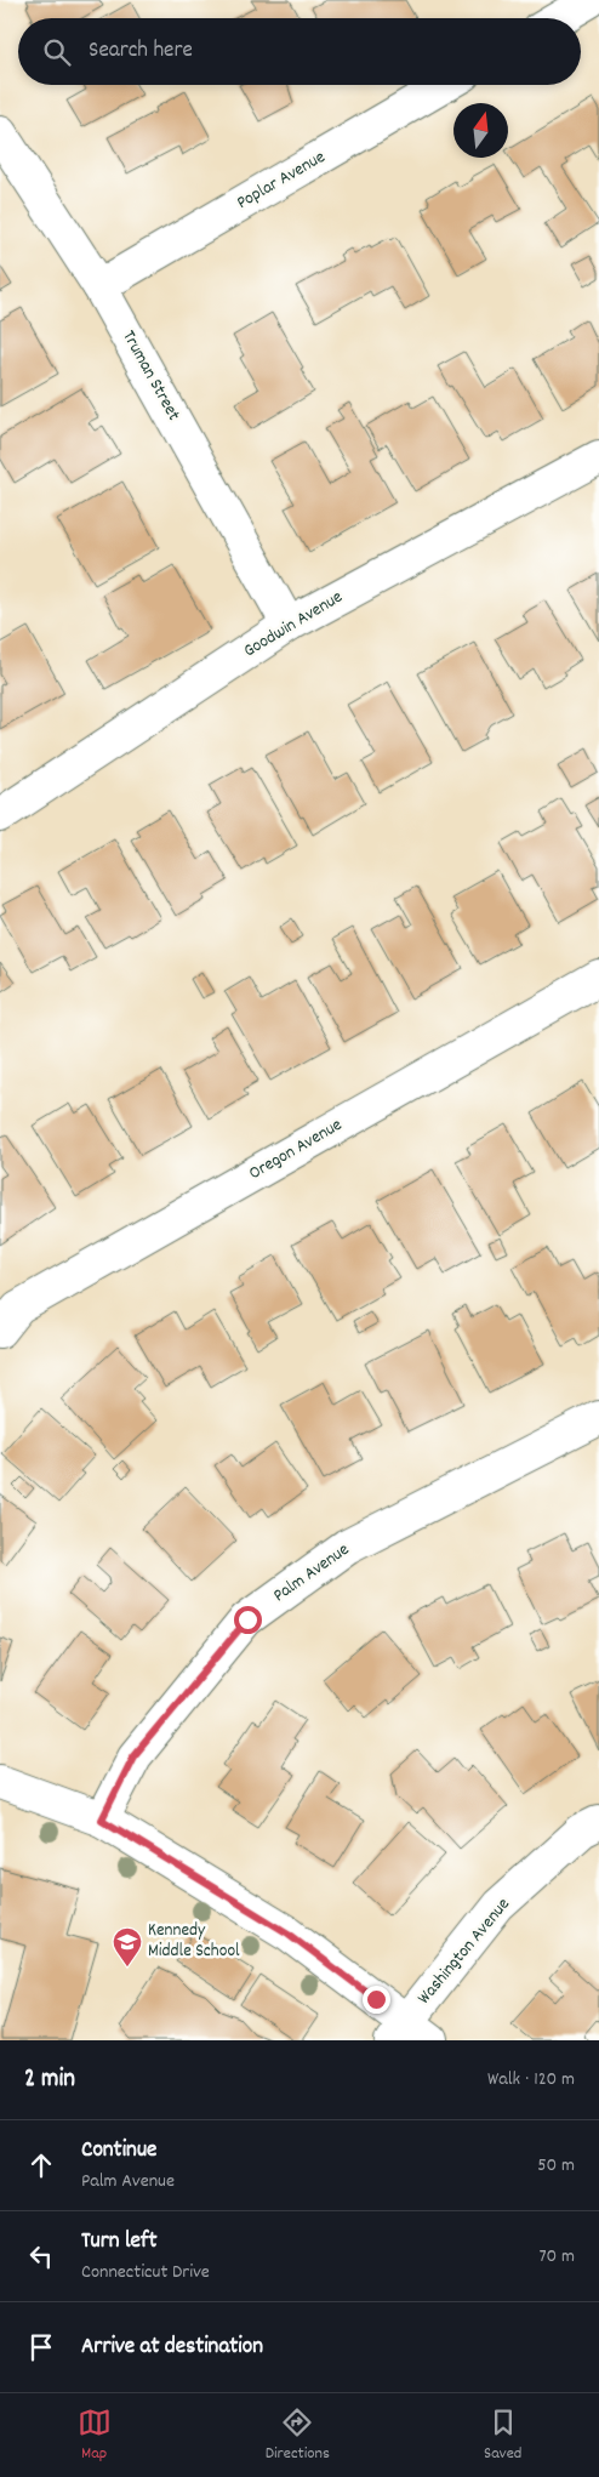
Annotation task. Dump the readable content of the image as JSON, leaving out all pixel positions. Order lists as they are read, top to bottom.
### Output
{
  "streets": {
    "street": [
      "Poplar Avenue",
      "Truman Street",
      "Goodwin Avenue",
      "Oregon Avenue",
      "Palm Avenue",
      "Washington Avenue"
    ]
  },
  "crossings": [
    ["Poplar Avenue", "Truman Street"],
    ["Truman Street", "Goodwin Avenue"]
  ],
  "places": {
    "school or university": ["Kennedy Middle School"]
  },
  "north": "top",
  "page": {
    "search": "Search here",
    "heading": ["2 min", "Walk · 120 m"],
    "list": [
      ["Continue", "Palm Avenue", "50 m"],
      ["Turn left", "Connecticut Drive", "70 m"],
      "Arrive at destination"
    ],
    "nav": ["Map", "Directions", "Saved"]
  }
}
